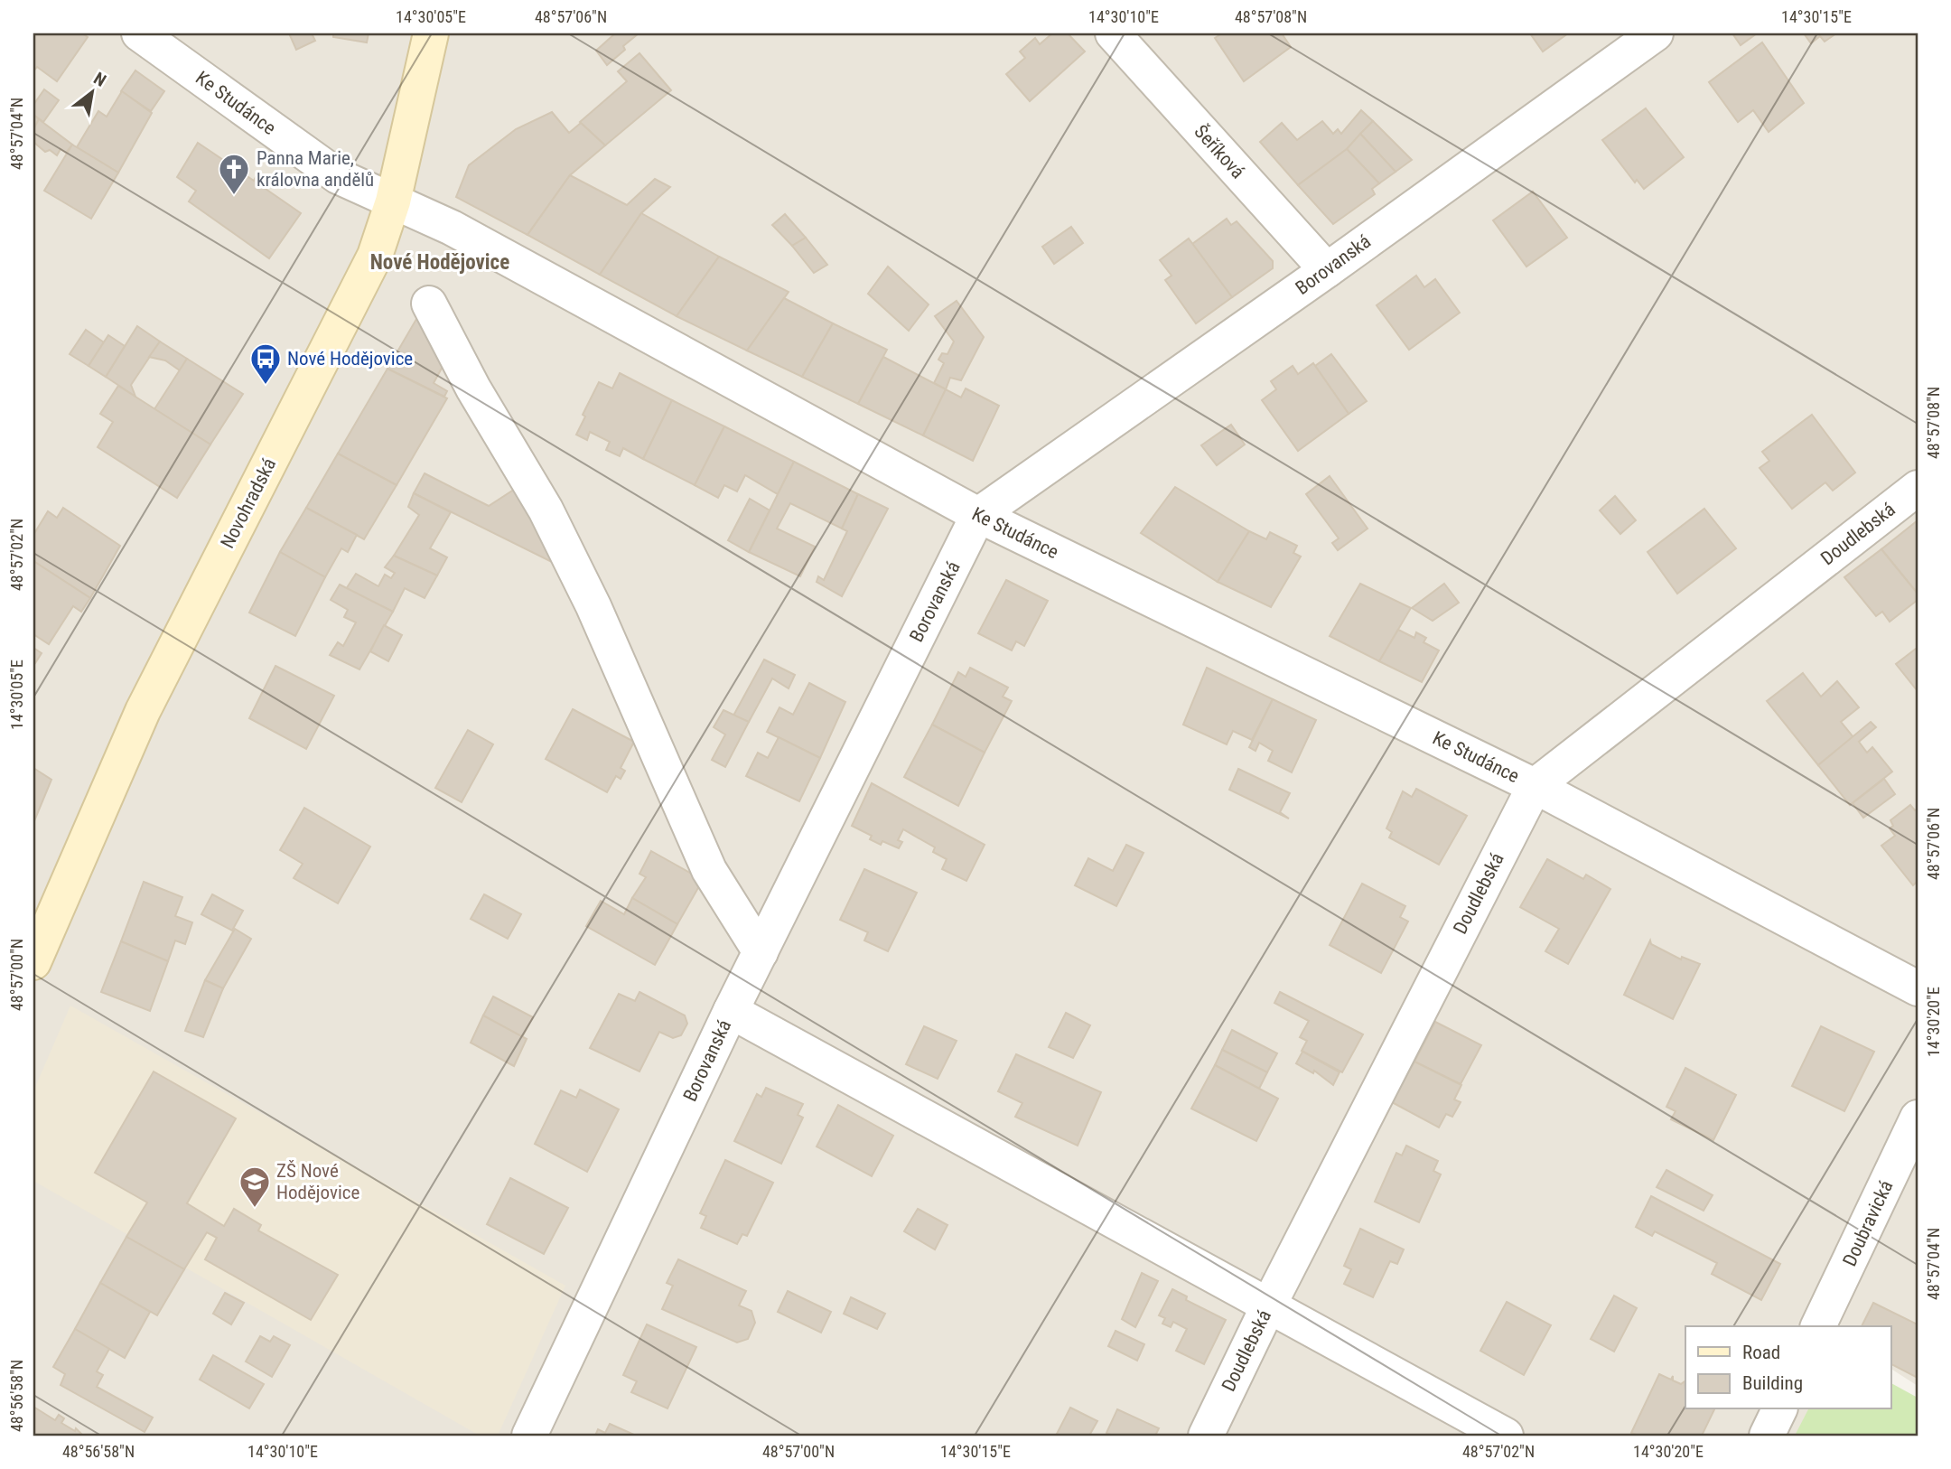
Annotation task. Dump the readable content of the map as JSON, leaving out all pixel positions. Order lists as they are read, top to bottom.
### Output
{
  "streets": {
    "main road": ["Novohradská"],
    "street": [
      "Ke Studánce",
      "Šeříková",
      "Borovanská",
      "Doudlebská",
      "Doubravická"
    ]
  },
  "crossings": [
    ["Ke Studánce", "Borovanská"],
    ["Ke Studánce", "Novohradská"],
    ["Ke Studánce", "Doudlebská"],
    ["Šeříková", "Borovanská"]
  ],
  "districts": ["Nové Hodějovice"],
  "places": {
    "church": ["Panna Marie, královna andělů"],
    "bus stop": ["Nové Hodějovice"],
    "school or university": ["ZŠ Nové Hodějovice"]
  },
  "legend": ["Road", "Building"],
  "north": "top right",
  "coordinates": [
    "14°30'05\"E",
    "48°57'06\"N",
    "14°30'10\"E",
    "48°57'08\"N",
    "14°30'15\"E",
    "48°57'04\"N",
    "48°57'02\"N",
    "48°57'00\"N",
    "14°30'20\"E",
    "48°56'58\"N"
  ]
}
